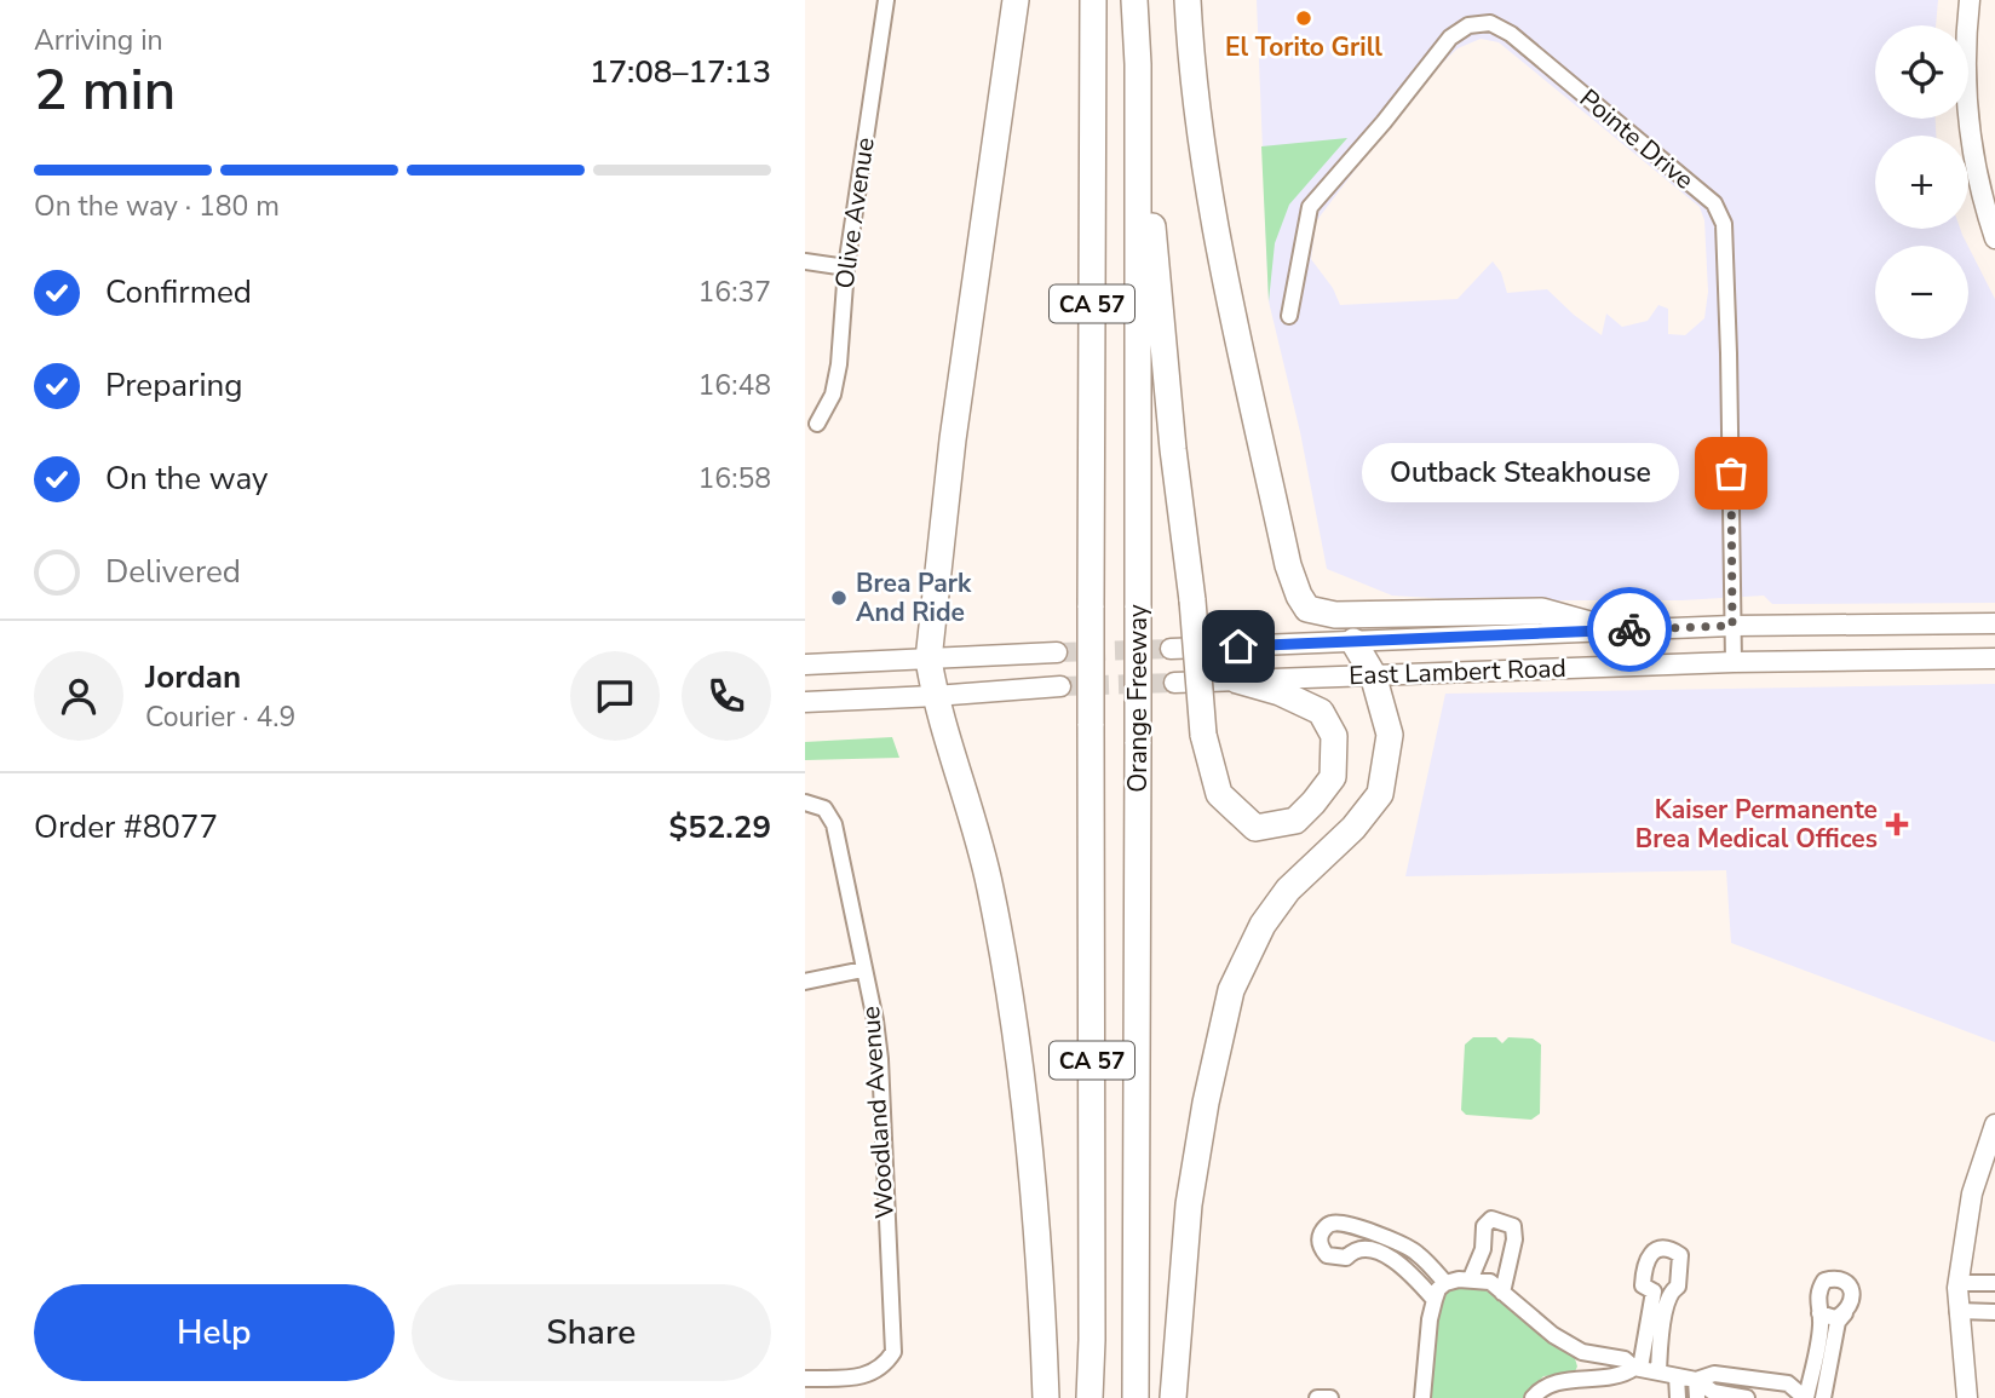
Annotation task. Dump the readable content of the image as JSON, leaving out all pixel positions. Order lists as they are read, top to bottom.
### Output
{
  "streets": {
    "highway": ["CA 57", "Orange Freeway"],
    "main road": ["East Lambert Road"],
    "street": ["Pointe Drive", "Olive Avenue", "Woodland Avenue"]
  },
  "crossings": [
    ["Pointe Drive", "East Lambert Road"]
  ],
  "places": {
    "other": ["El Torito Grill", "Outback Steakhouse", "Brea Park And Ride"],
    "health": ["Kaiser Permanente Brea Medical Offices"]
  },
  "page": {
    "heading": ["2 min", "Arriving in", "17:08–17:13"],
    "panel": [
      "Jordan",
      "Courier · 4.9",
      "Order #8077",
      "$52.29"
    ],
    "map_buttons": ["+", "−"],
    "bar": "On the way · 180 m",
    "list": [
      ["Confirmed", "16:37"],
      ["Preparing", "16:48"],
      ["On the way", "16:58"],
      "Delivered"
    ],
    "bubble": "Outback Steakhouse",
    "buttons": ["Help", "Share"]
  }
}
